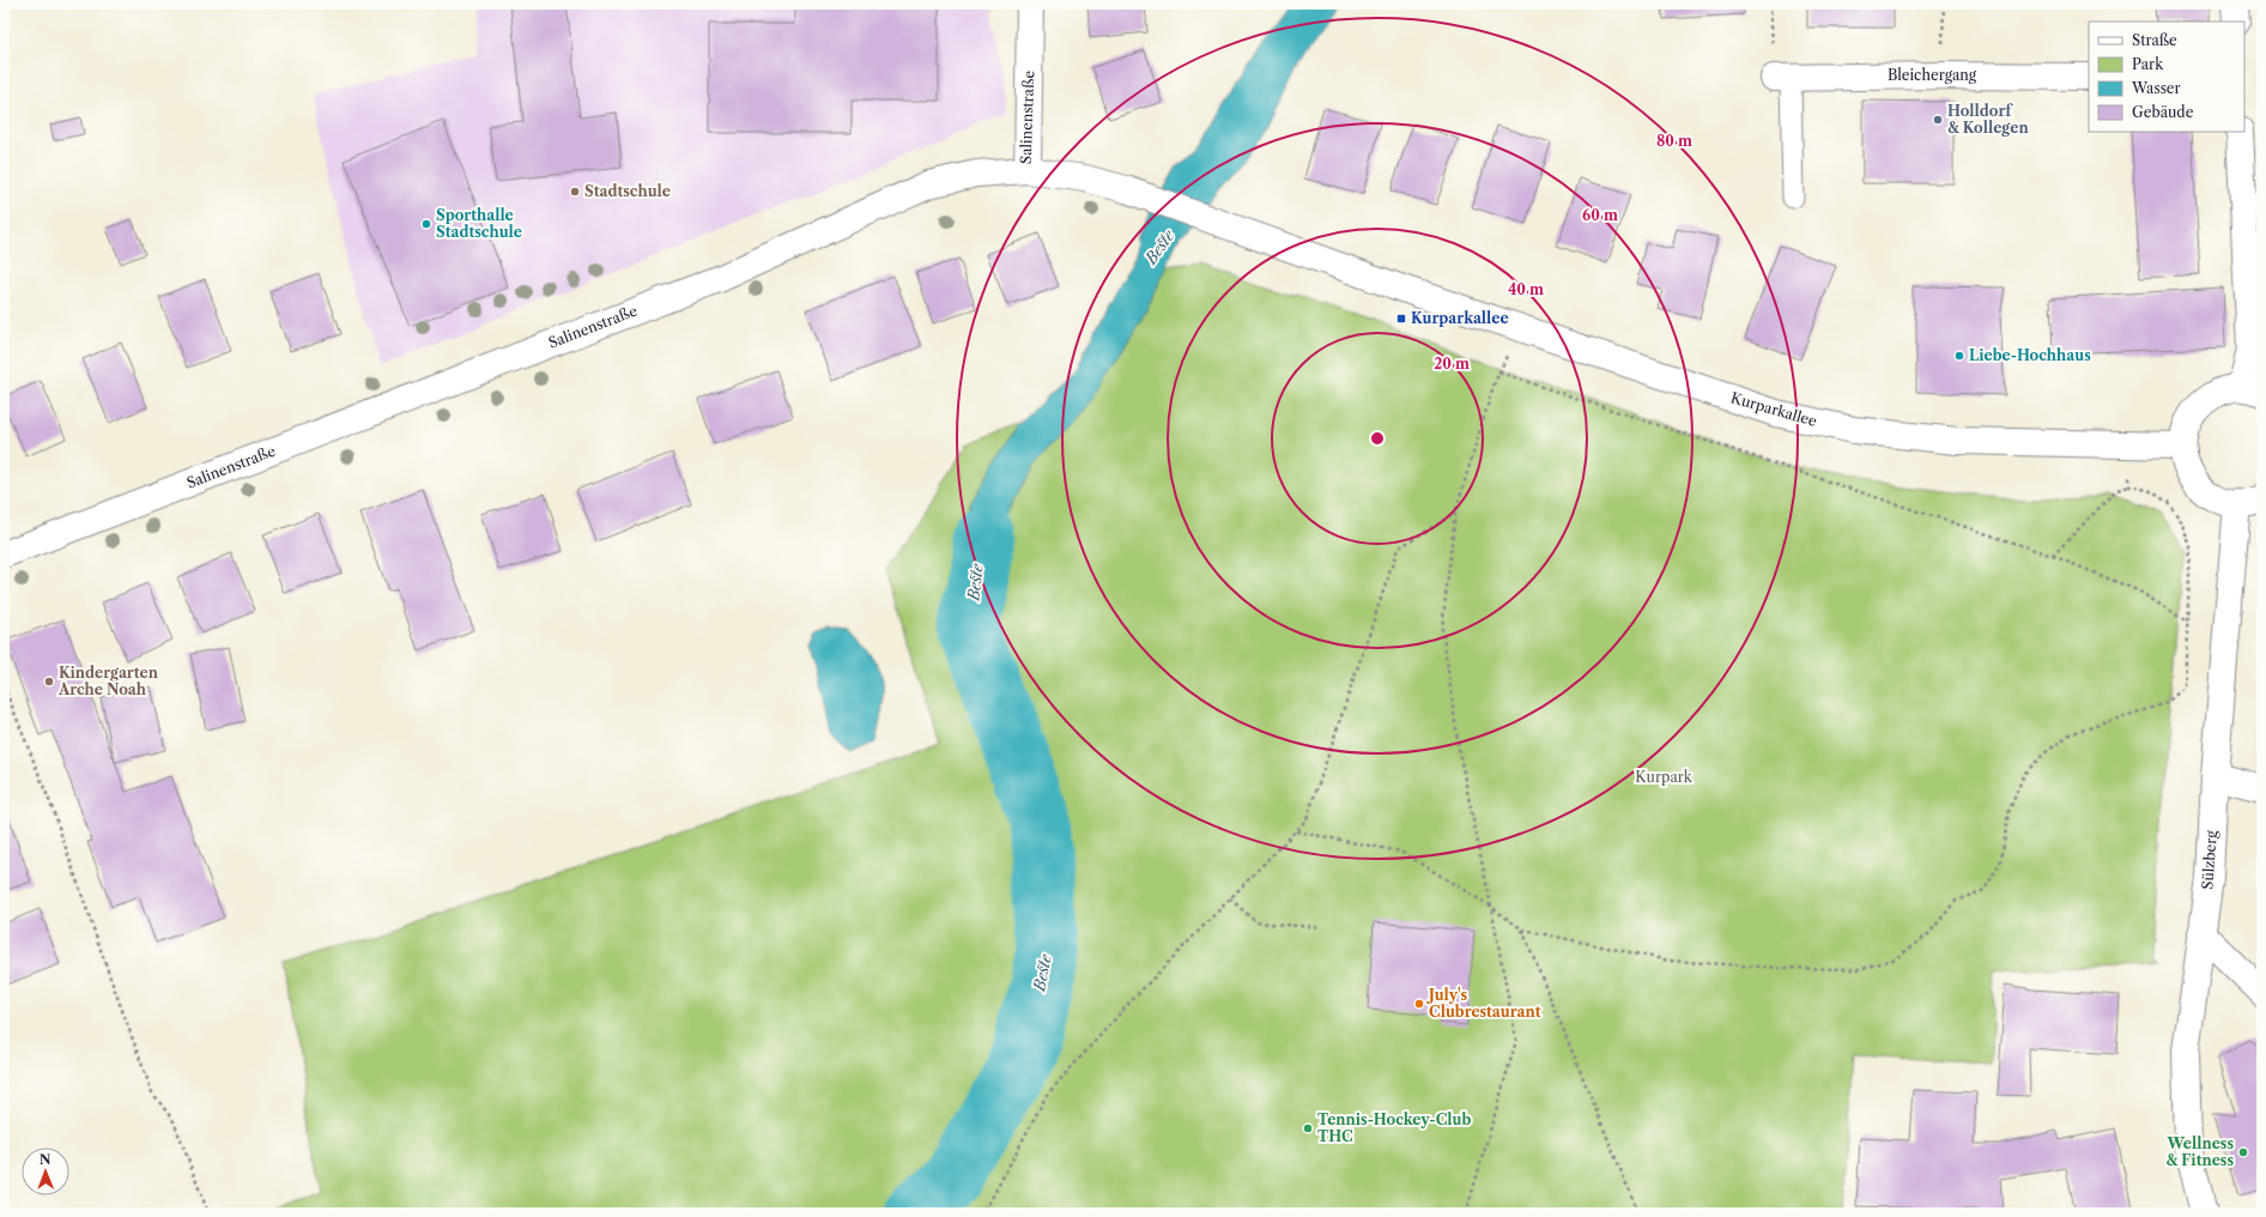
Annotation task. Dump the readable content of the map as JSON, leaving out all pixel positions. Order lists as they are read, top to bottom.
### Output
{
  "streets": {
    "street": [
      "Bleichergang",
      "Salinenstraße",
      "Kurparkallee",
      "Sülzberg"
    ]
  },
  "crossings": [
    ["Salinenstraße", "Kurparkallee"]
  ],
  "water": ["Beste"],
  "parks": ["Kurpark"],
  "places": {
    "other": [
      "Holldorf & Kollegen",
      "Stadtschule",
      "Sporthalle Stadtschule",
      "Liebe-Hochhaus",
      "Kindergarten Arche Noah",
      "July's Clubrestaurant",
      "Tennis-Hockey-Club THC",
      "Wellness & Fitness"
    ],
    "transit": ["Kurparkallee"]
  },
  "legend": [
    "Straße",
    "Park",
    "Wasser",
    "Gebäude"
  ],
  "north": "top",
  "rings": [
    "80 m",
    "60 m",
    "40 m",
    "20 m"
  ]
}
